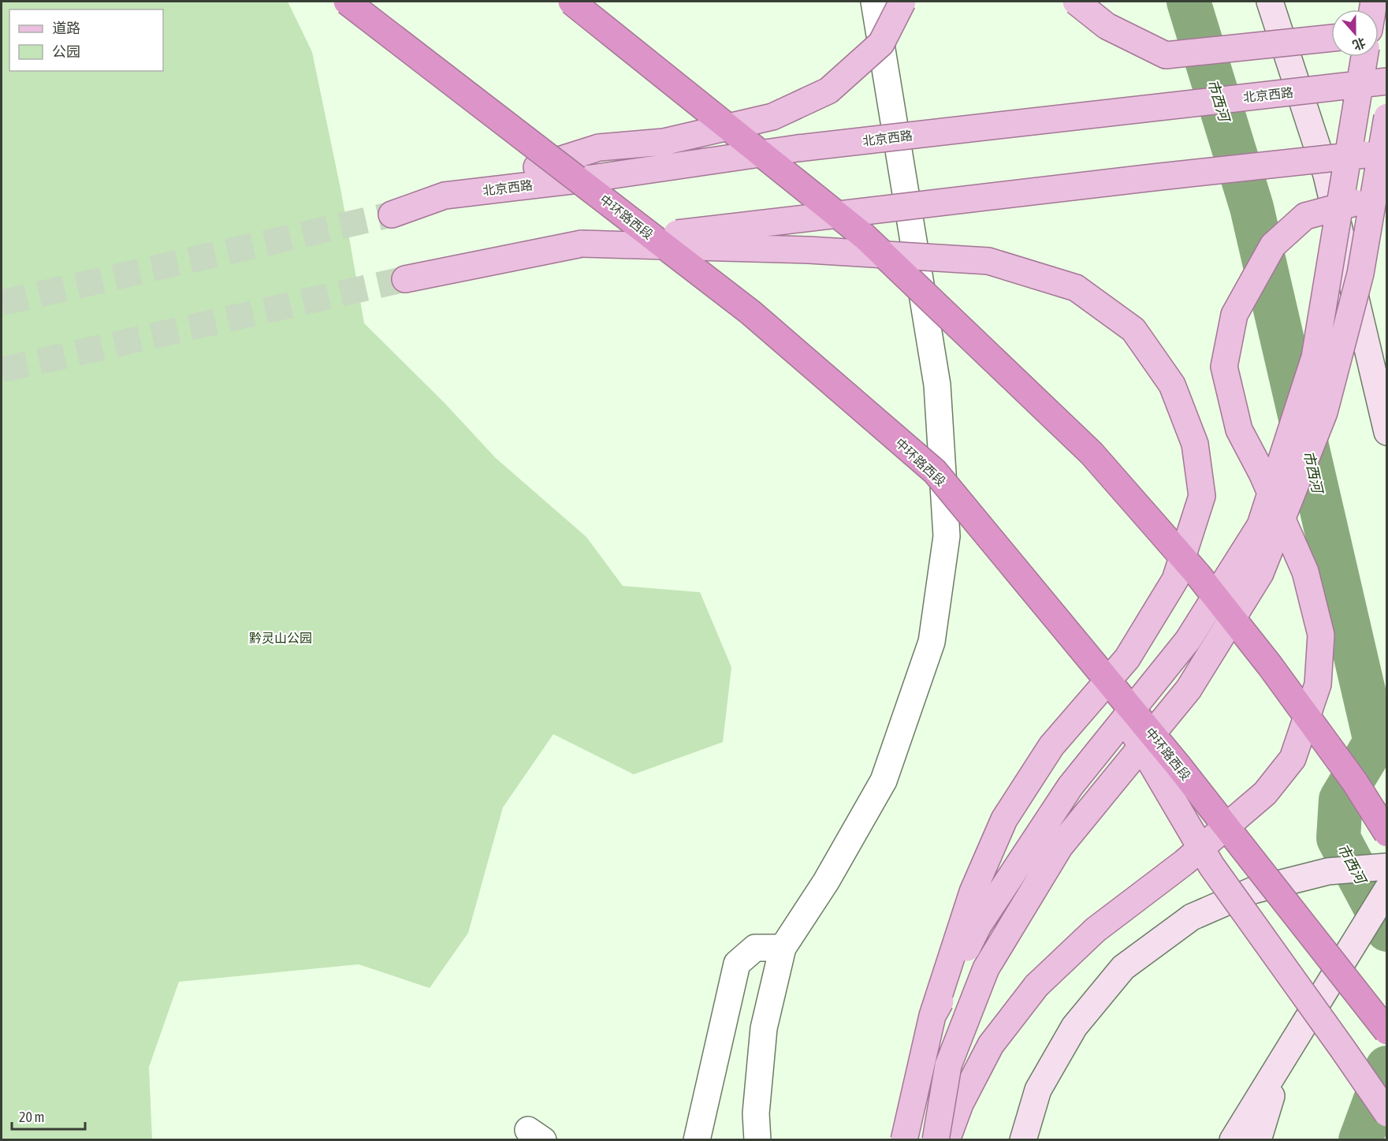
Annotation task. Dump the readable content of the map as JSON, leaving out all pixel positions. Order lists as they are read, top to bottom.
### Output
{
  "streets": {
    "highway": ["中环路西段"],
    "main road": ["北京西路"]
  },
  "water": ["市西河"],
  "parks": ["黔灵山公园"],
  "legend": ["道路", "公园"],
  "scale_bar": "20 m",
  "north": "bottom"
}
